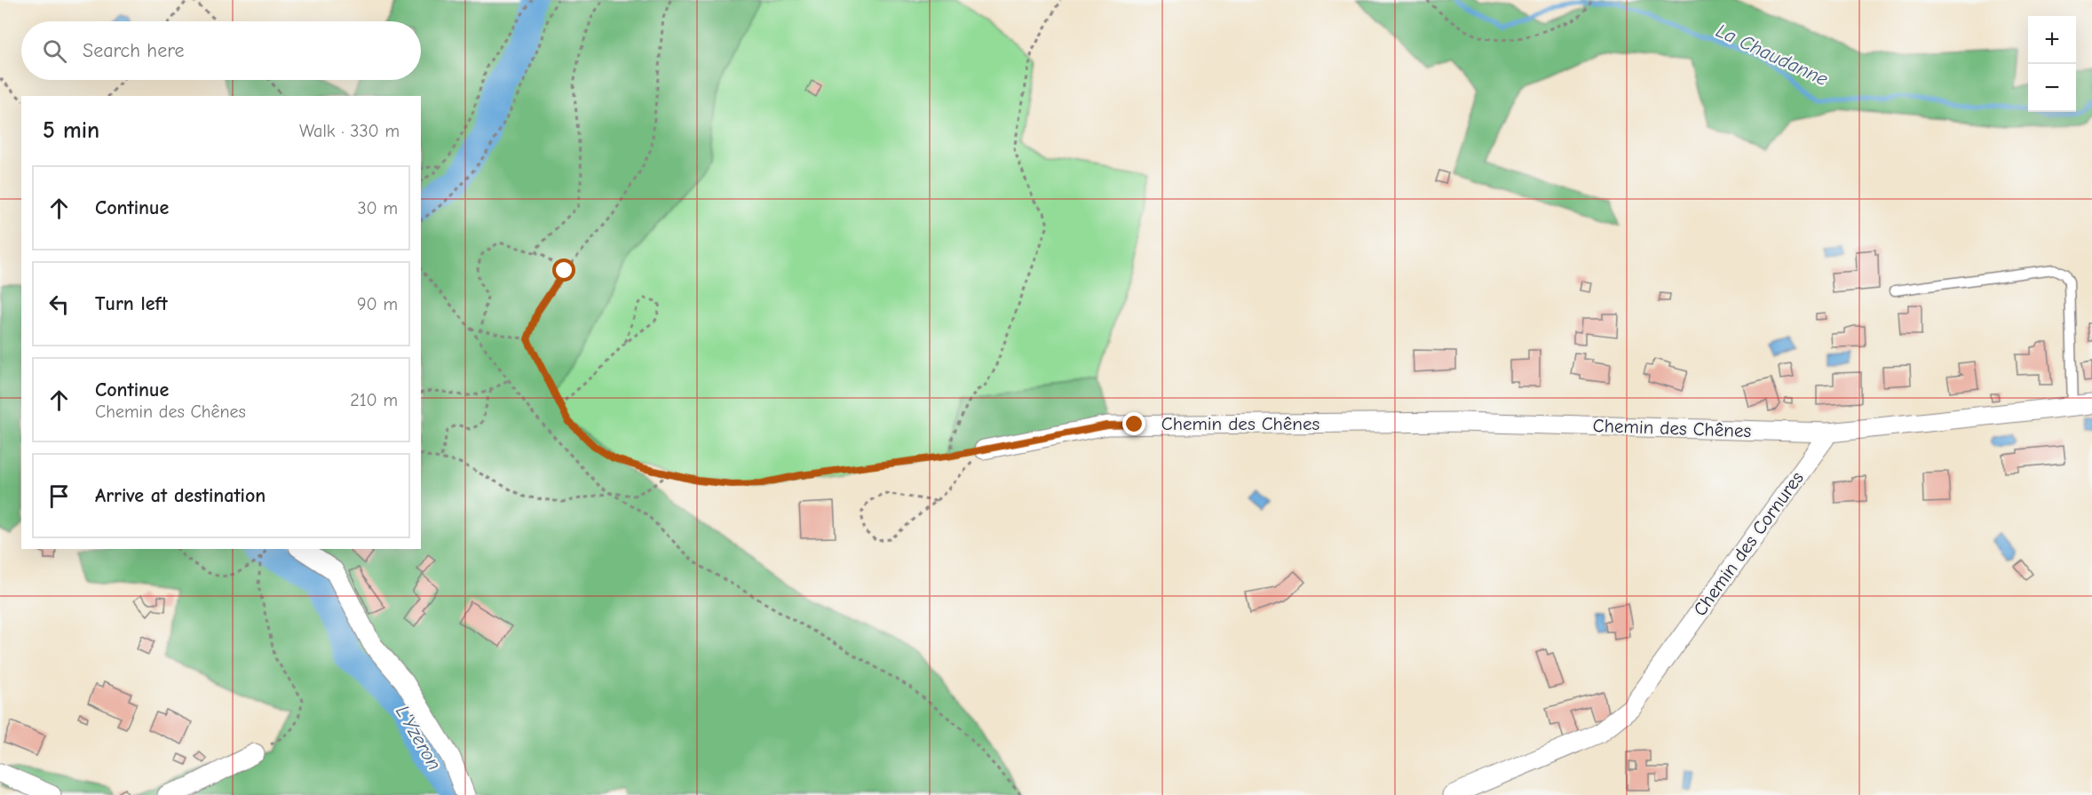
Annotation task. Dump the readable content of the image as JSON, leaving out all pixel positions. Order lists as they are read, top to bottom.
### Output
{
  "streets": {
    "street": ["Chemin des Chênes", "Chemin des Cornures"]
  },
  "crossings": [
    ["Chemin des Chênes", "Chemin des Cornures"]
  ],
  "water": ["La Chaudanne", "L'Yzeron"],
  "page": {
    "map_buttons": ["+", "−"],
    "search": "Search here",
    "heading": ["5 min", "Walk · 330 m"],
    "list": [
      ["Continue", "30 m"],
      ["Turn left", "90 m"],
      ["Continue", "Chemin des Chênes", "210 m"],
      "Arrive at destination"
    ]
  }
}
